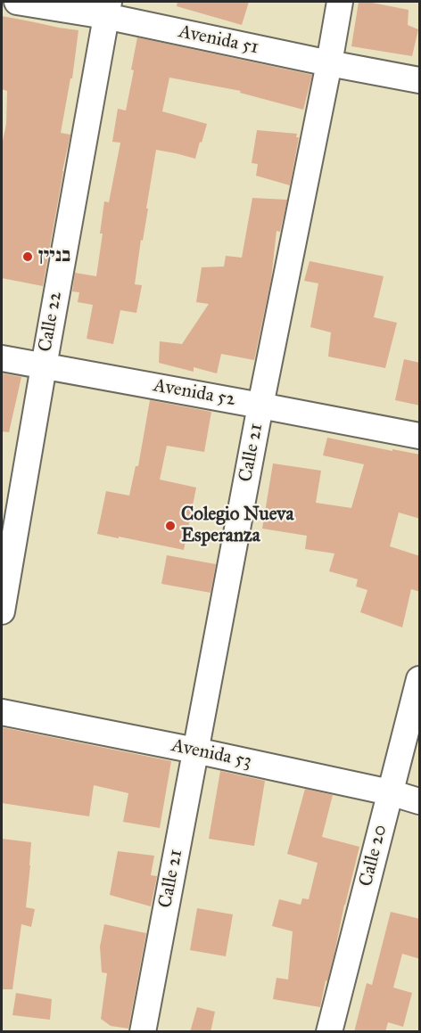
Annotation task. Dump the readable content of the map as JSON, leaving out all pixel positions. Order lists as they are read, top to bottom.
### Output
{
  "streets": {
    "street": [
      "Avenida 51",
      "Calle 22",
      "Avenida 52",
      "Calle 21",
      "Avenida 53",
      "Calle 20"
    ]
  },
  "crossings": [
    ["Avenida 51", "Calle 22"],
    ["Avenida 51", "Calle 21"],
    ["Calle 22", "Avenida 52"],
    ["Avenida 52", "Calle 21"],
    ["Calle 21", "Avenida 53"],
    ["Avenida 53", "Calle 20"]
  ],
  "places": ["בניין", "Colegio Nueva Esperanza"]
}
